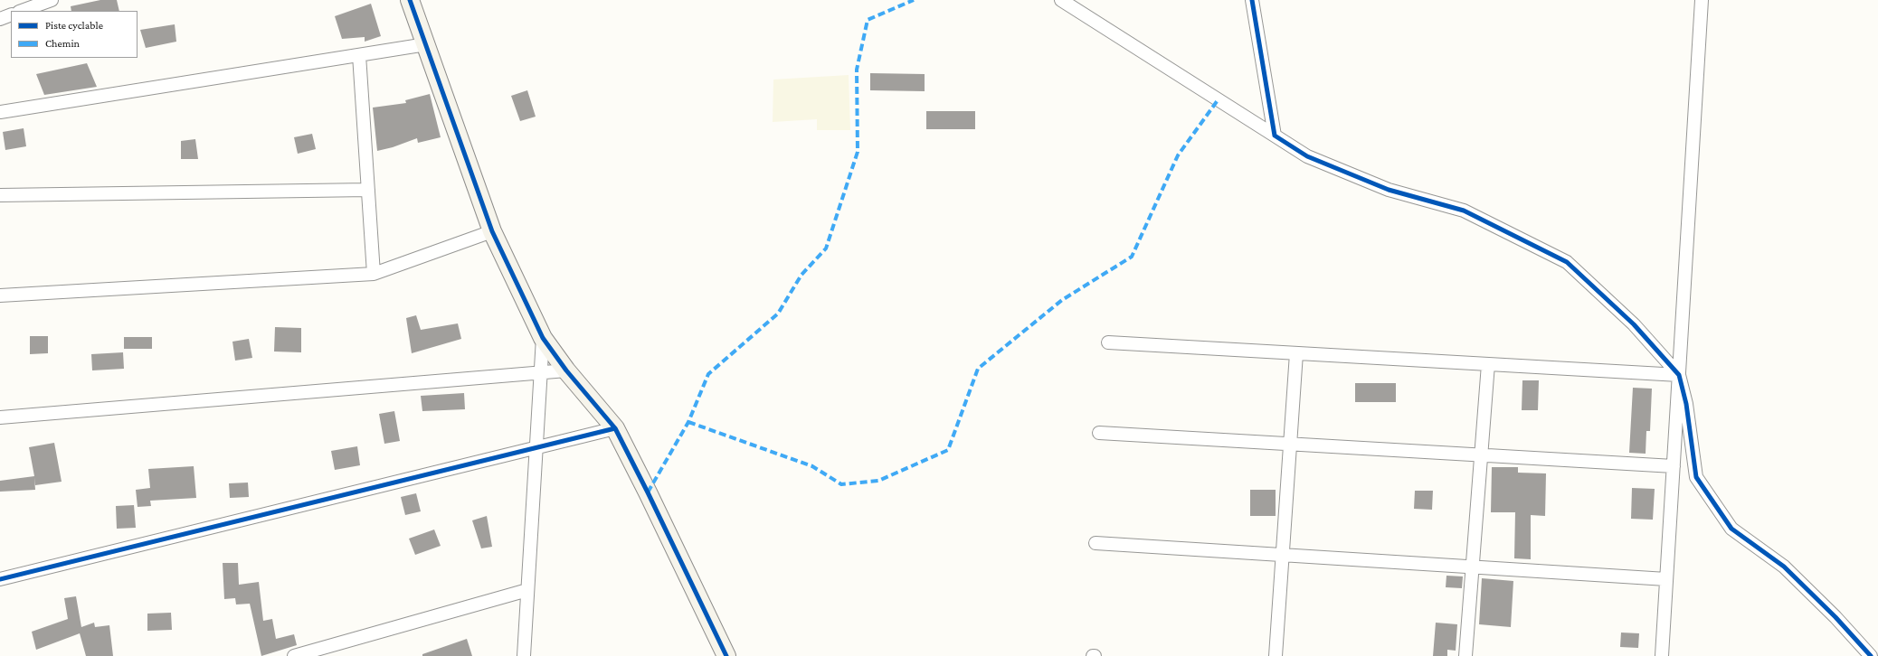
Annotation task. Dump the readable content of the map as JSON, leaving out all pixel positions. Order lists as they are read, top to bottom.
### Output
{
  "legend": ["Piste cyclable", "Chemin"]
}
